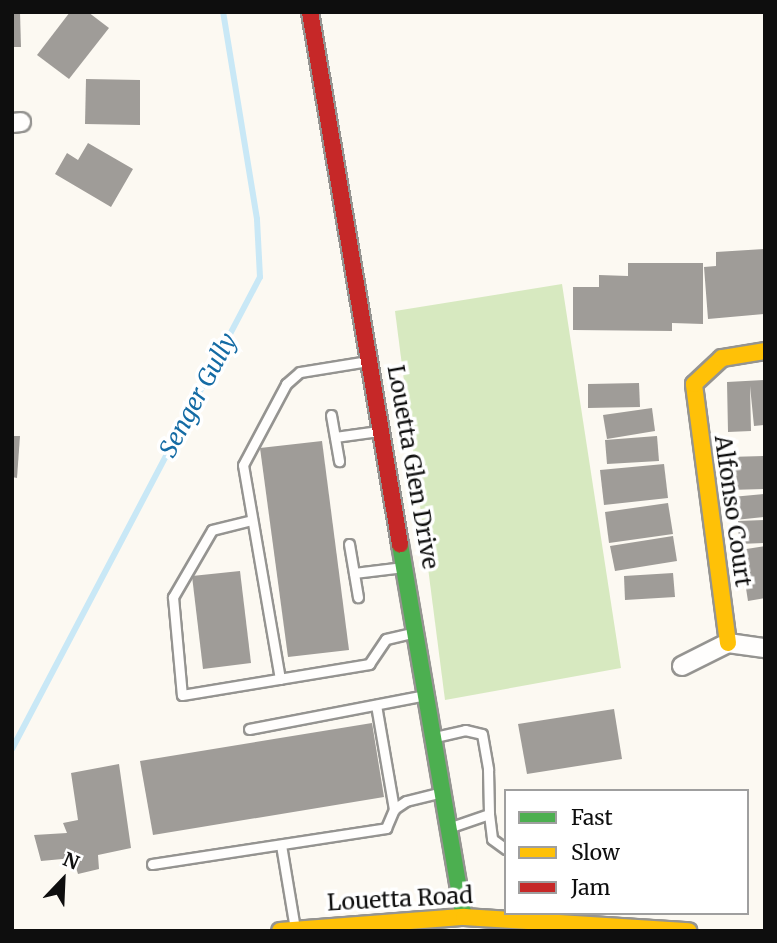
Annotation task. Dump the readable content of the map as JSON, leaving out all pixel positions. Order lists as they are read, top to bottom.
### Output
{
  "streets": {
    "street": ["Louetta Glen Drive", "Alfonso Court", "Louetta Road"]
  },
  "crossings": [
    ["Louetta Glen Drive", "Louetta Road"]
  ],
  "water": ["Senger Gully"],
  "legend": ["Fast", "Slow", "Jam"],
  "north": "top right"
}
